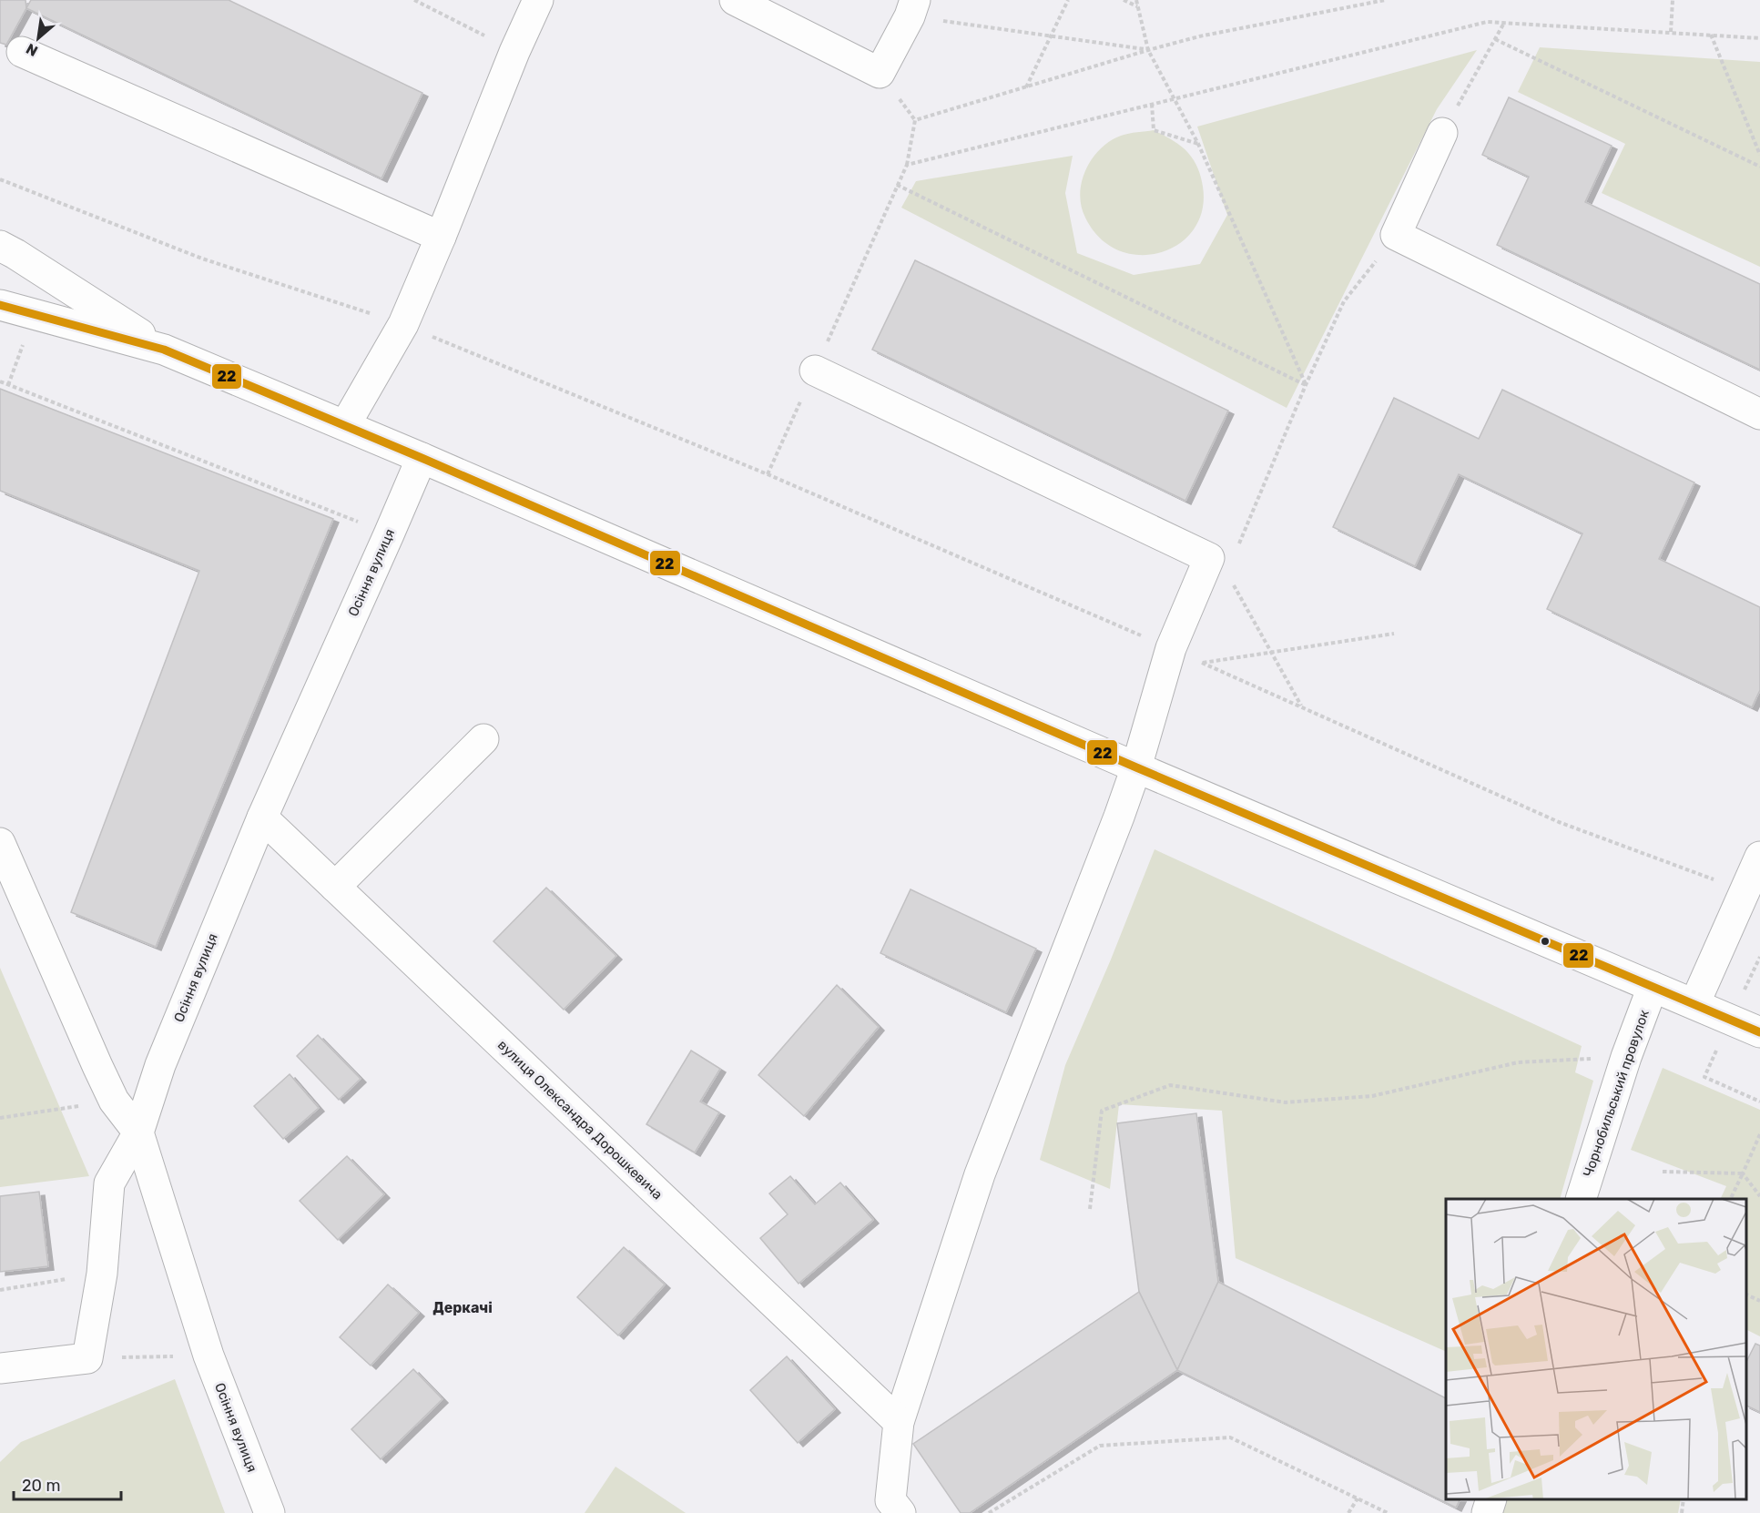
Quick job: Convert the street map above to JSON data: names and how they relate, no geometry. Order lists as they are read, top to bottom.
{
  "streets": {
    "main road": ["Осіння вулиця", "Чорнобильський провулок", "вулиця Олександра Дорошкевича"]
  },
  "crossings": [
    ["Осіння вулиця", "вулиця Олександра Дорошкевича"]
  ],
  "districts": ["Деркачі"],
  "lines": ["transit line 22"],
  "scale_bar": "20 m",
  "north": "bottom left"
}
